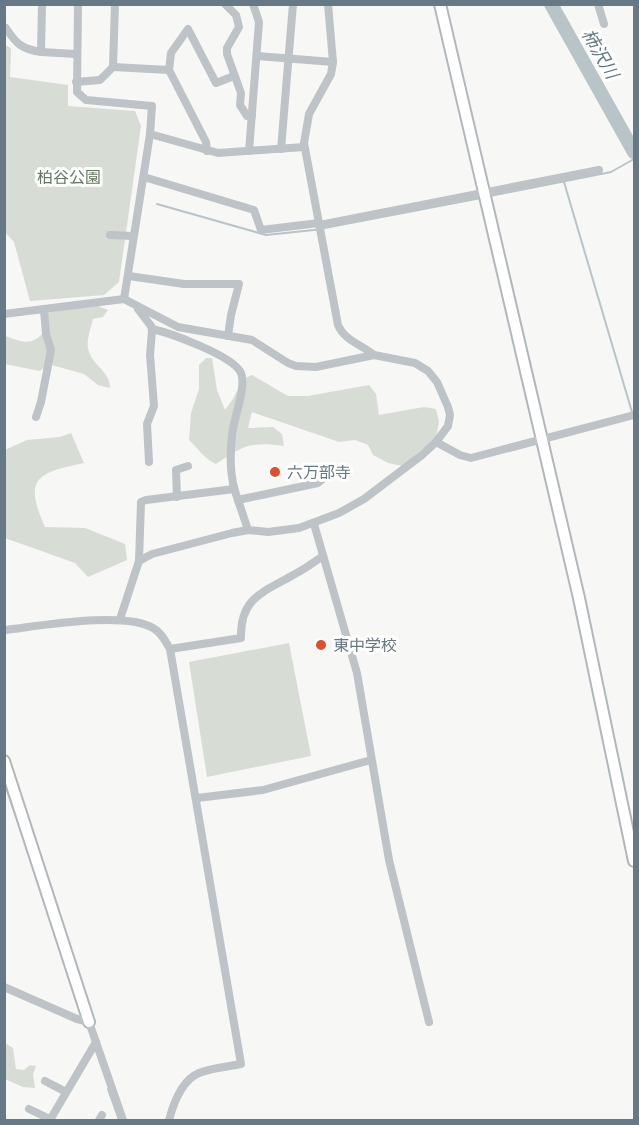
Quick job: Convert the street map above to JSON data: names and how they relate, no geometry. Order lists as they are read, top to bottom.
{
  "water": ["柿沢川"],
  "parks": ["柏谷公園"],
  "places": ["六万部寺", "東中学校"]
}
